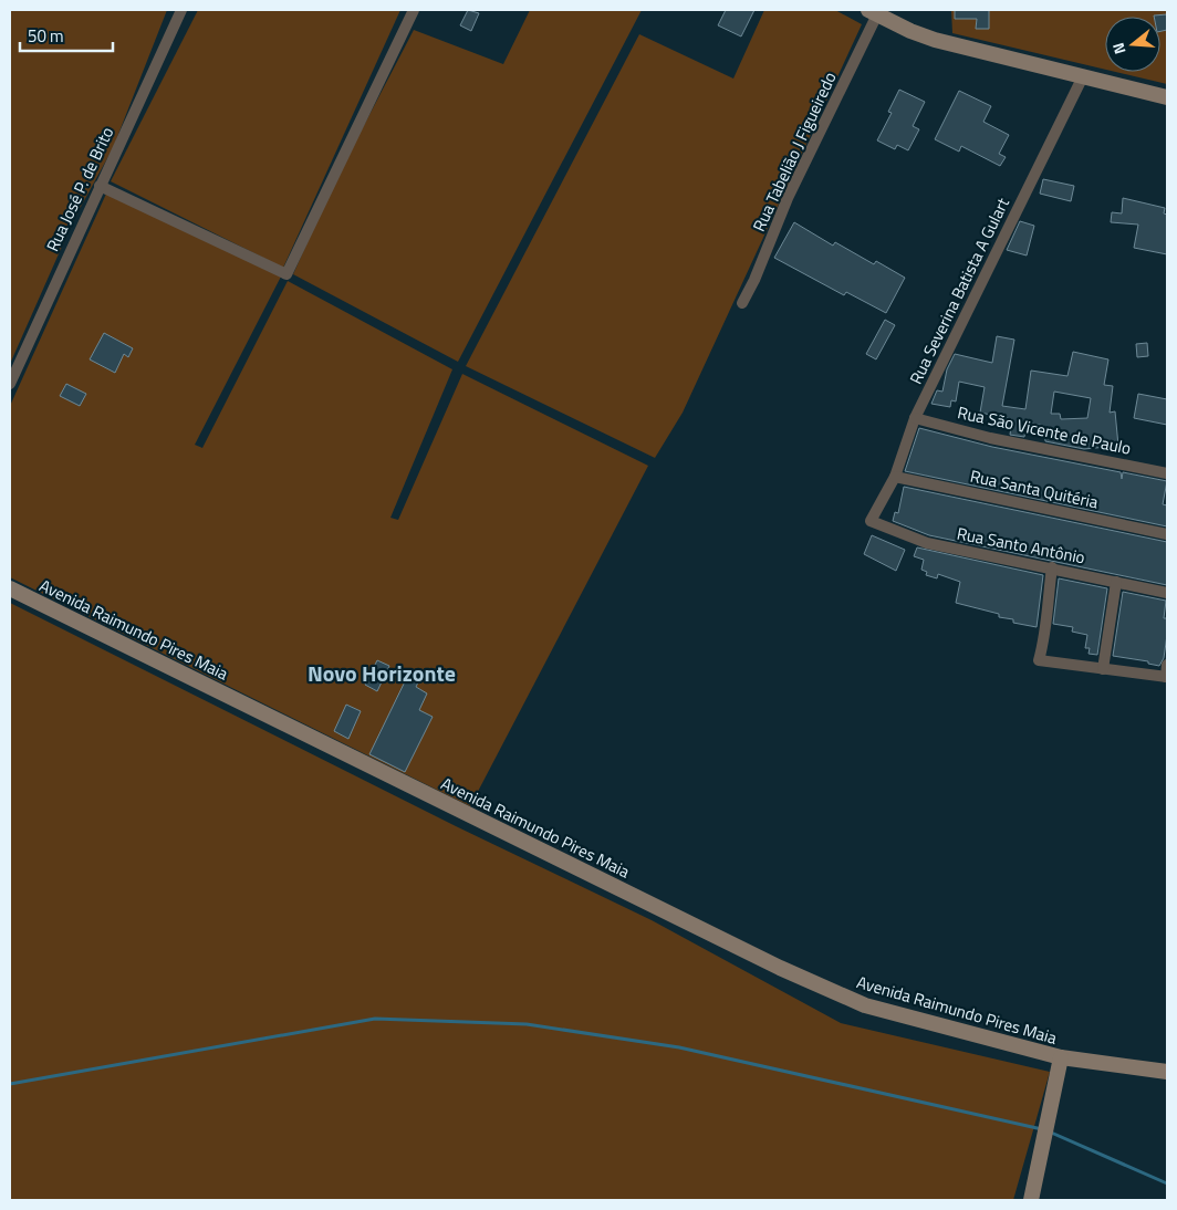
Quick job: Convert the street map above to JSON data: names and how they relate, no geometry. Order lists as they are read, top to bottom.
{
  "streets": {
    "street": [
      "Rua Tabelião J Figueiredo",
      "Rua José P. de Brito",
      "Rua Severina Batista A Gulart",
      "Rua São Vicente de Paulo",
      "Rua Santa Quitéria",
      "Rua Santo Antônio",
      "Avenida Raimundo Pires Maia"
    ]
  },
  "crossings": [
    ["Rua Severina Batista A Gulart", "Rua São Vicente de Paulo"],
    ["Rua Severina Batista A Gulart", "Rua Santa Quitéria"],
    ["Rua Severina Batista A Gulart", "Rua Santo Antônio"]
  ],
  "districts": ["Novo Horizonte"],
  "scale_bar": "50 m",
  "north": "left"
}
